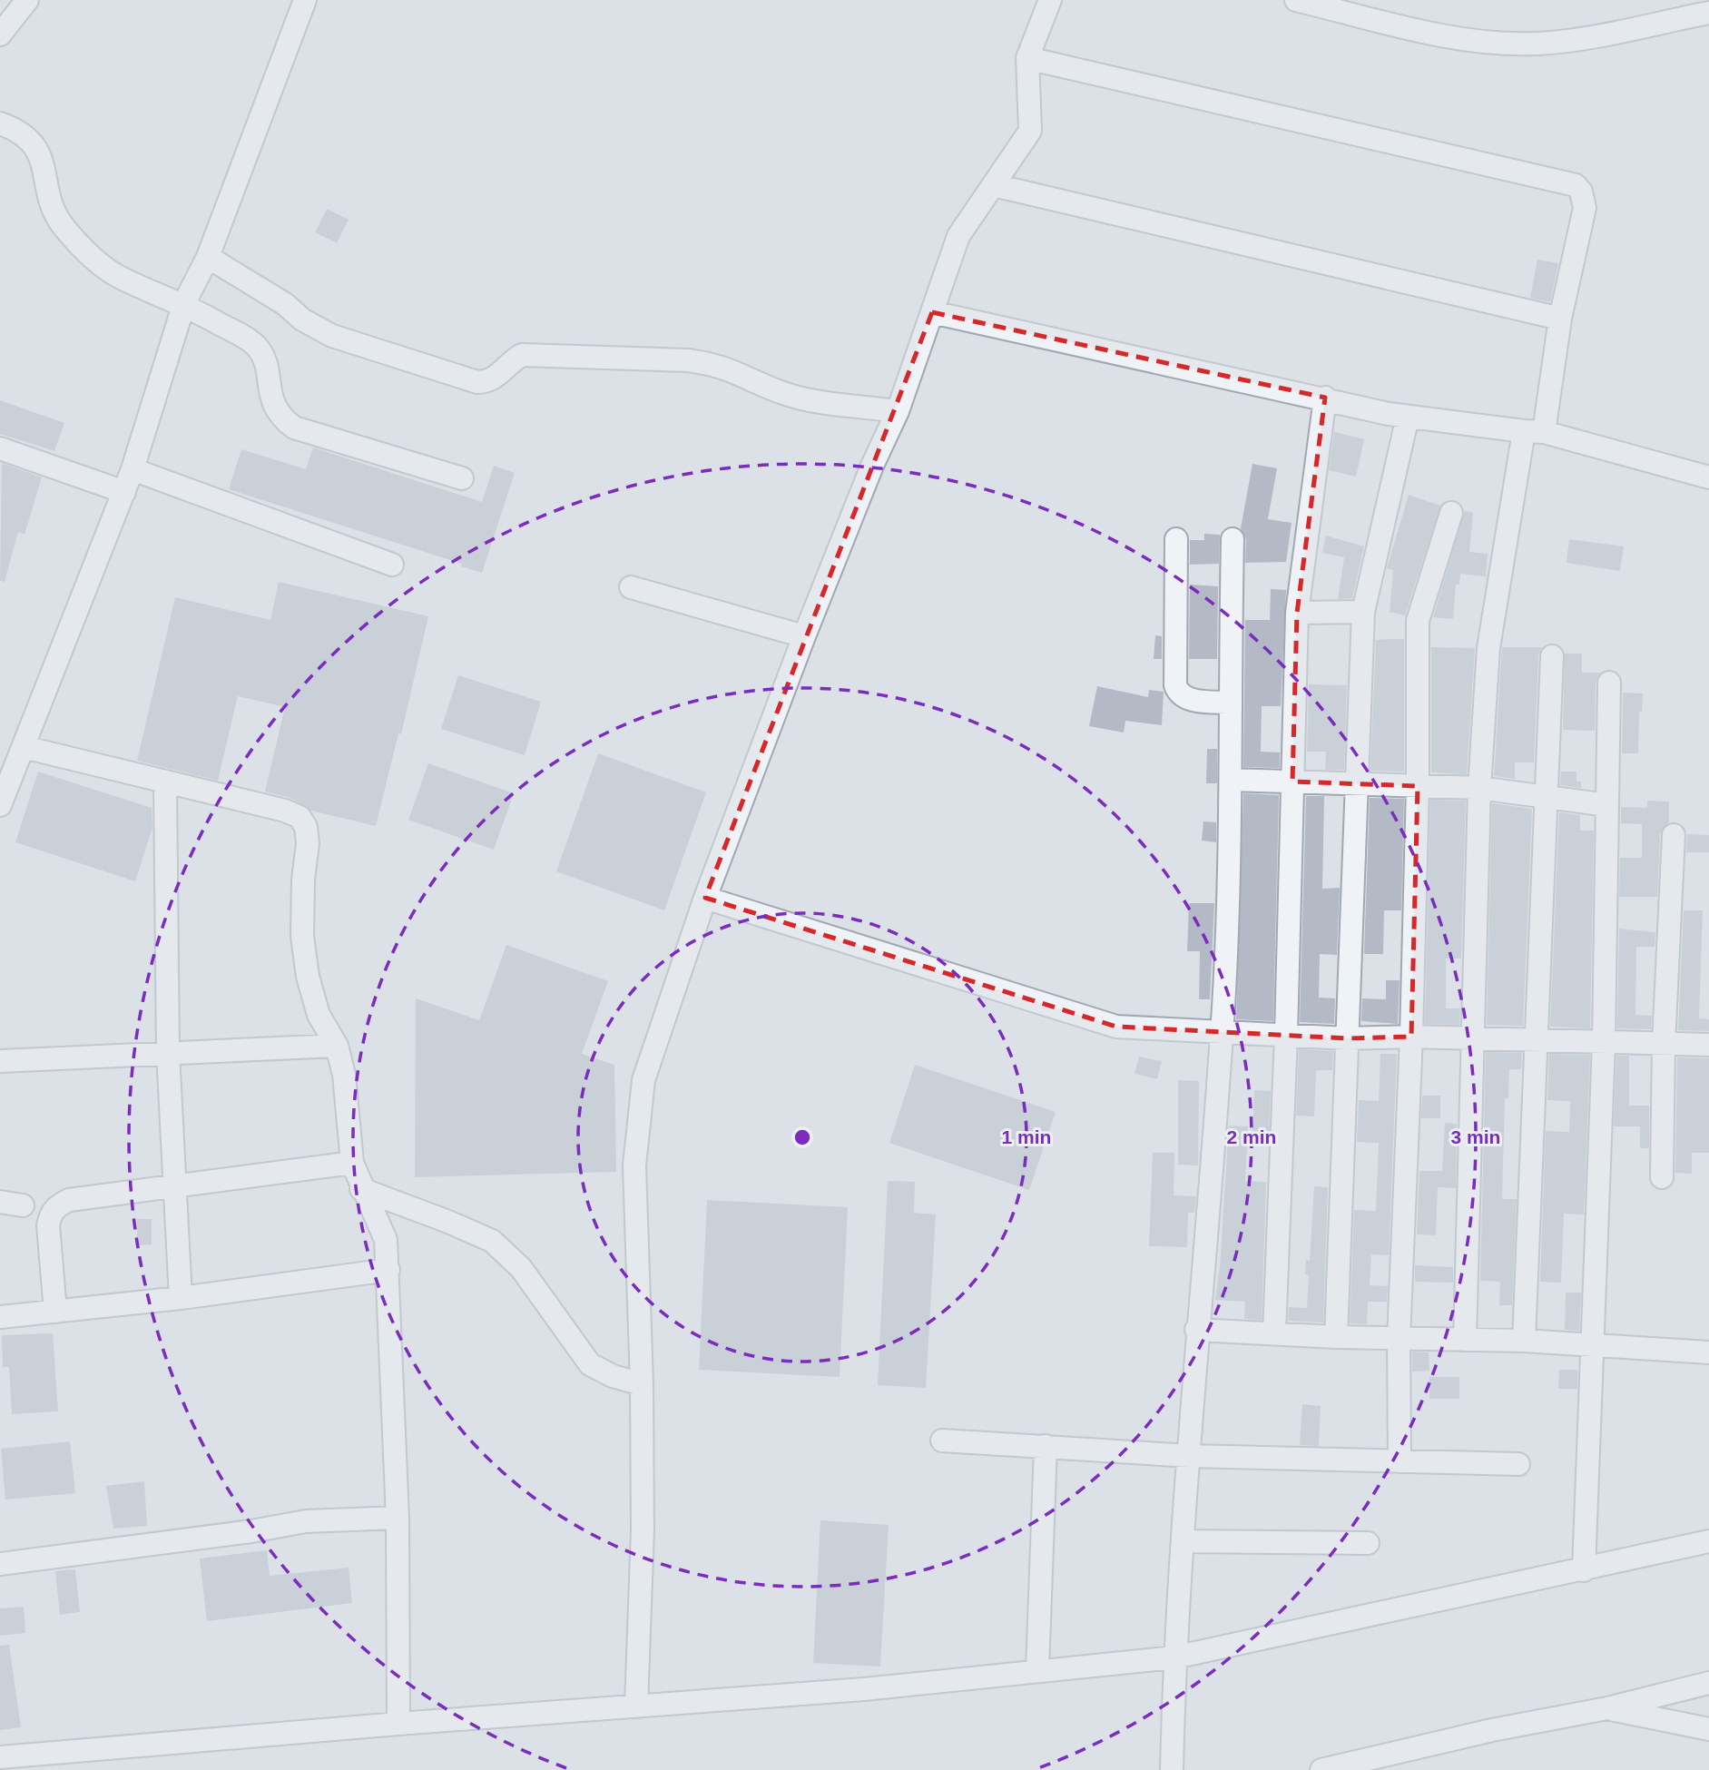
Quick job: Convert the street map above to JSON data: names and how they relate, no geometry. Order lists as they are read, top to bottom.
{
  "rings": ["1 min", "2 min", "3 min"]
}
